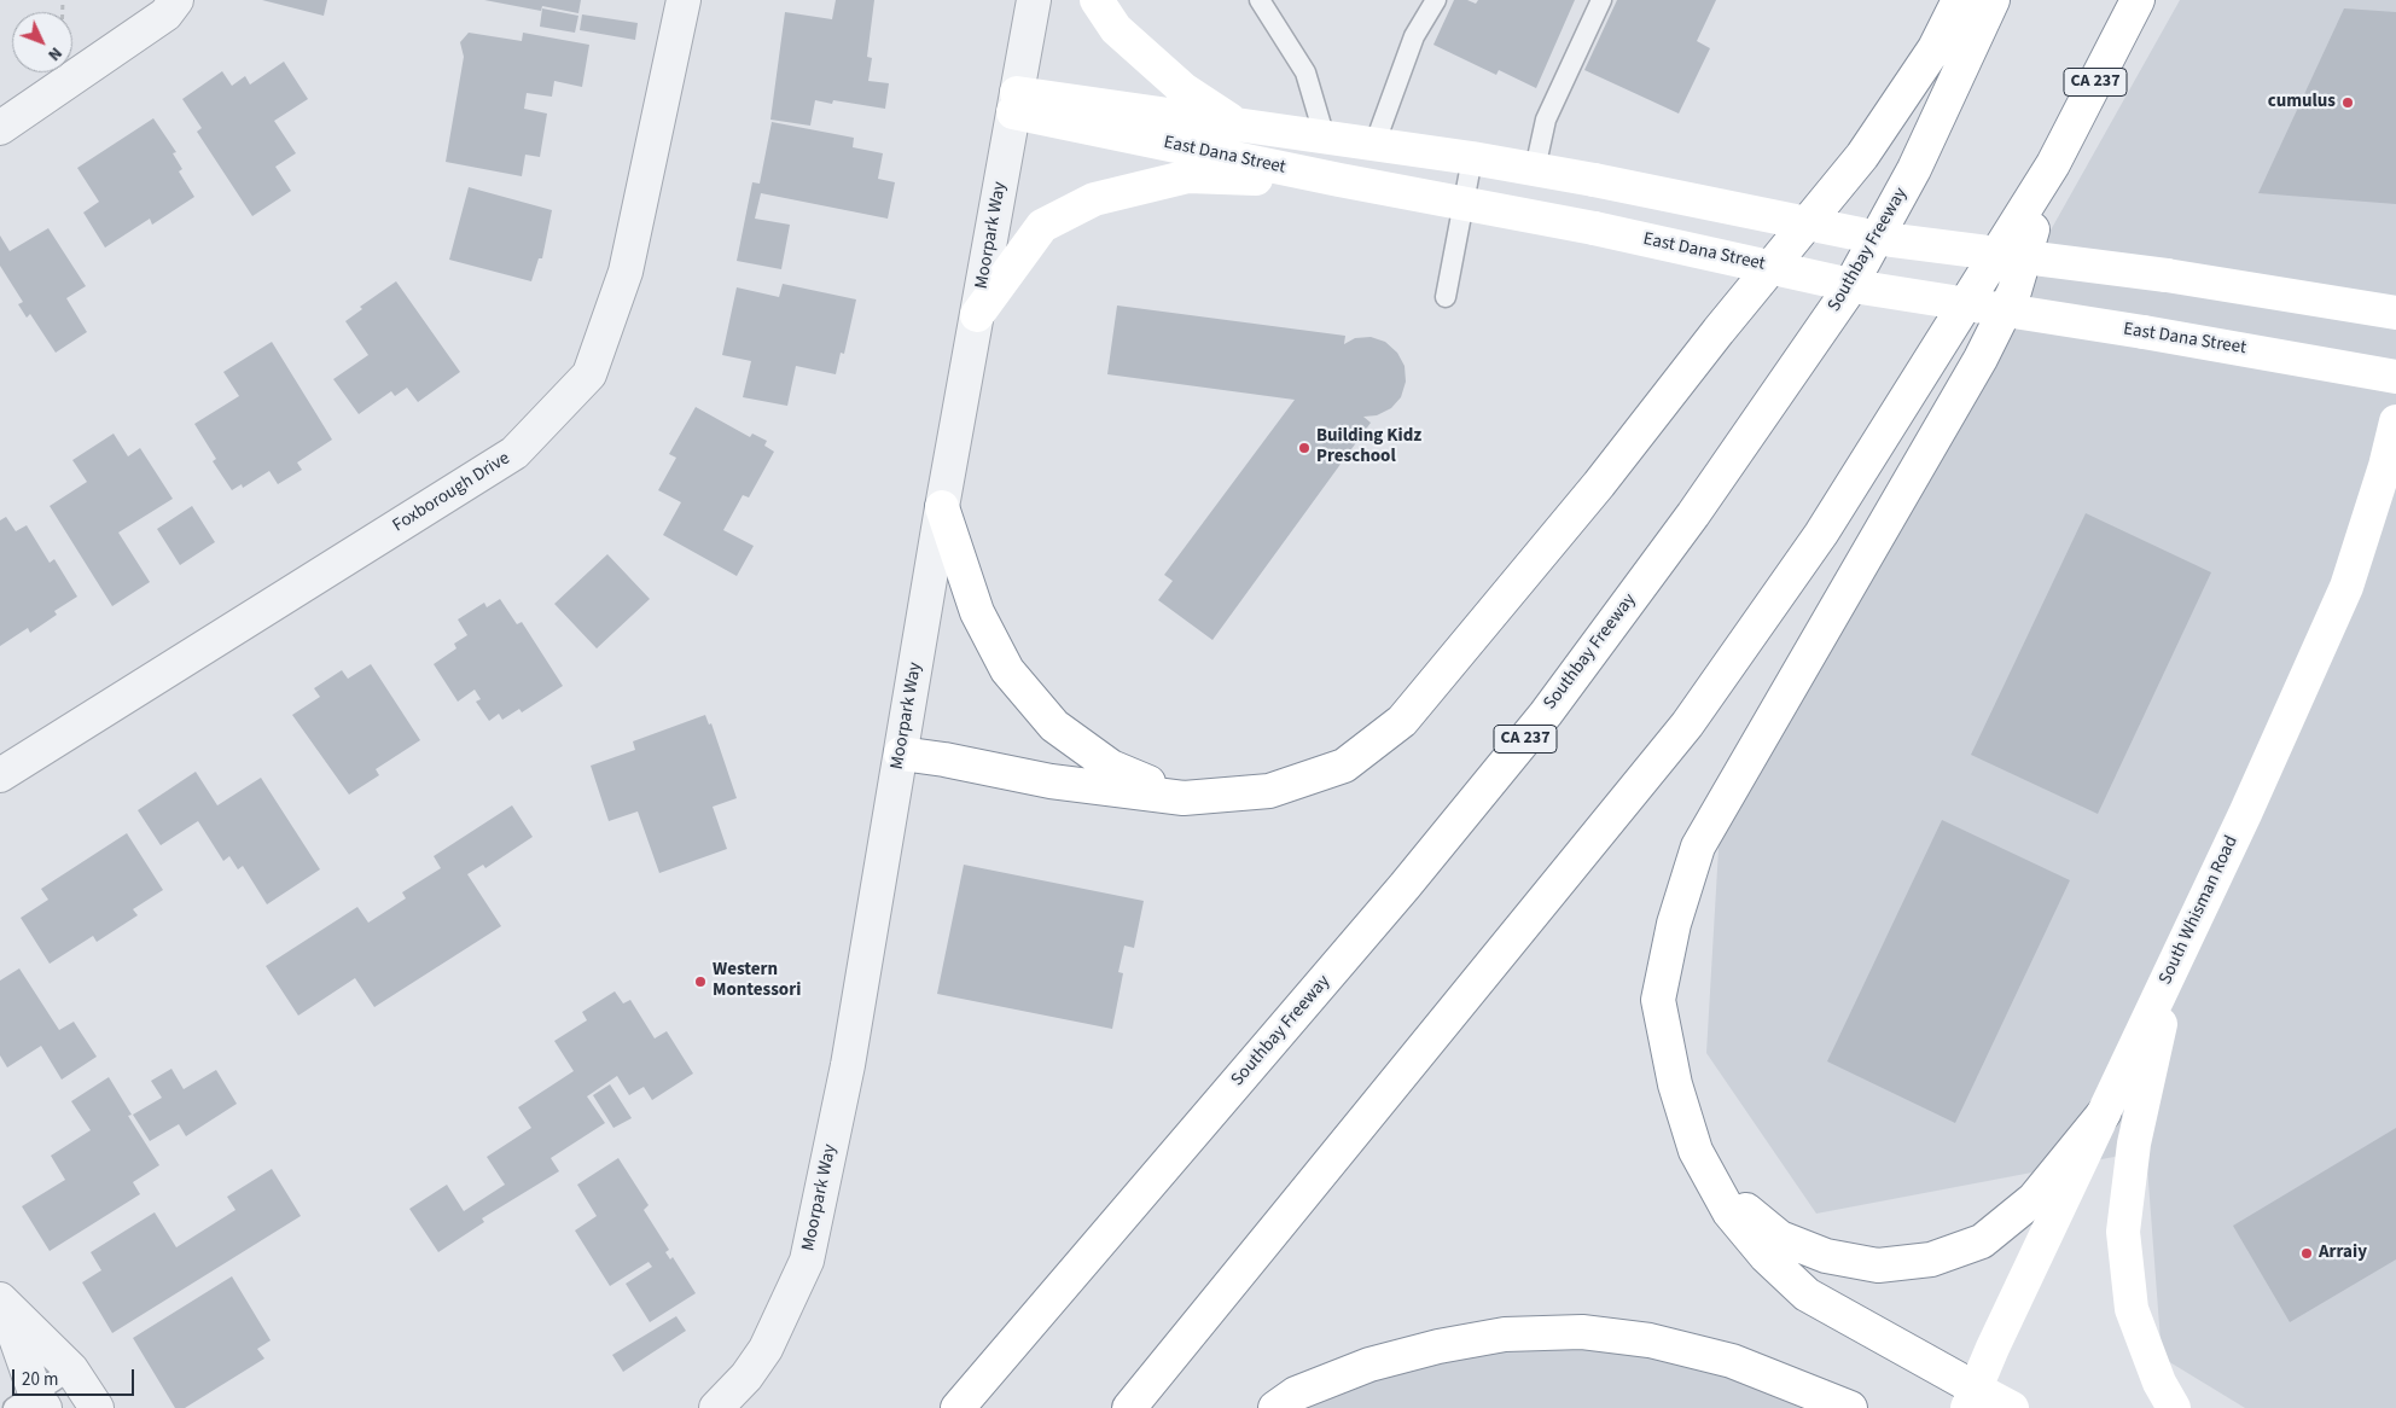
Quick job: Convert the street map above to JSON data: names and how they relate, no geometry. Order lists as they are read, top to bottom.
{
  "streets": {
    "main road": [
      "CA 237",
      "East Dana Street",
      "Southbay Freeway",
      "South Whisman Road"
    ],
    "street": ["Moorpark Way", "Foxborough Drive"]
  },
  "crossings": [
    ["East Dana Street", "Moorpark Way"]
  ],
  "places": [
    "cumulus",
    "Building Kidz Preschool",
    "Western Montessori",
    "Arraiy"
  ],
  "scale_bar": "20 m",
  "north": "bottom right"
}
